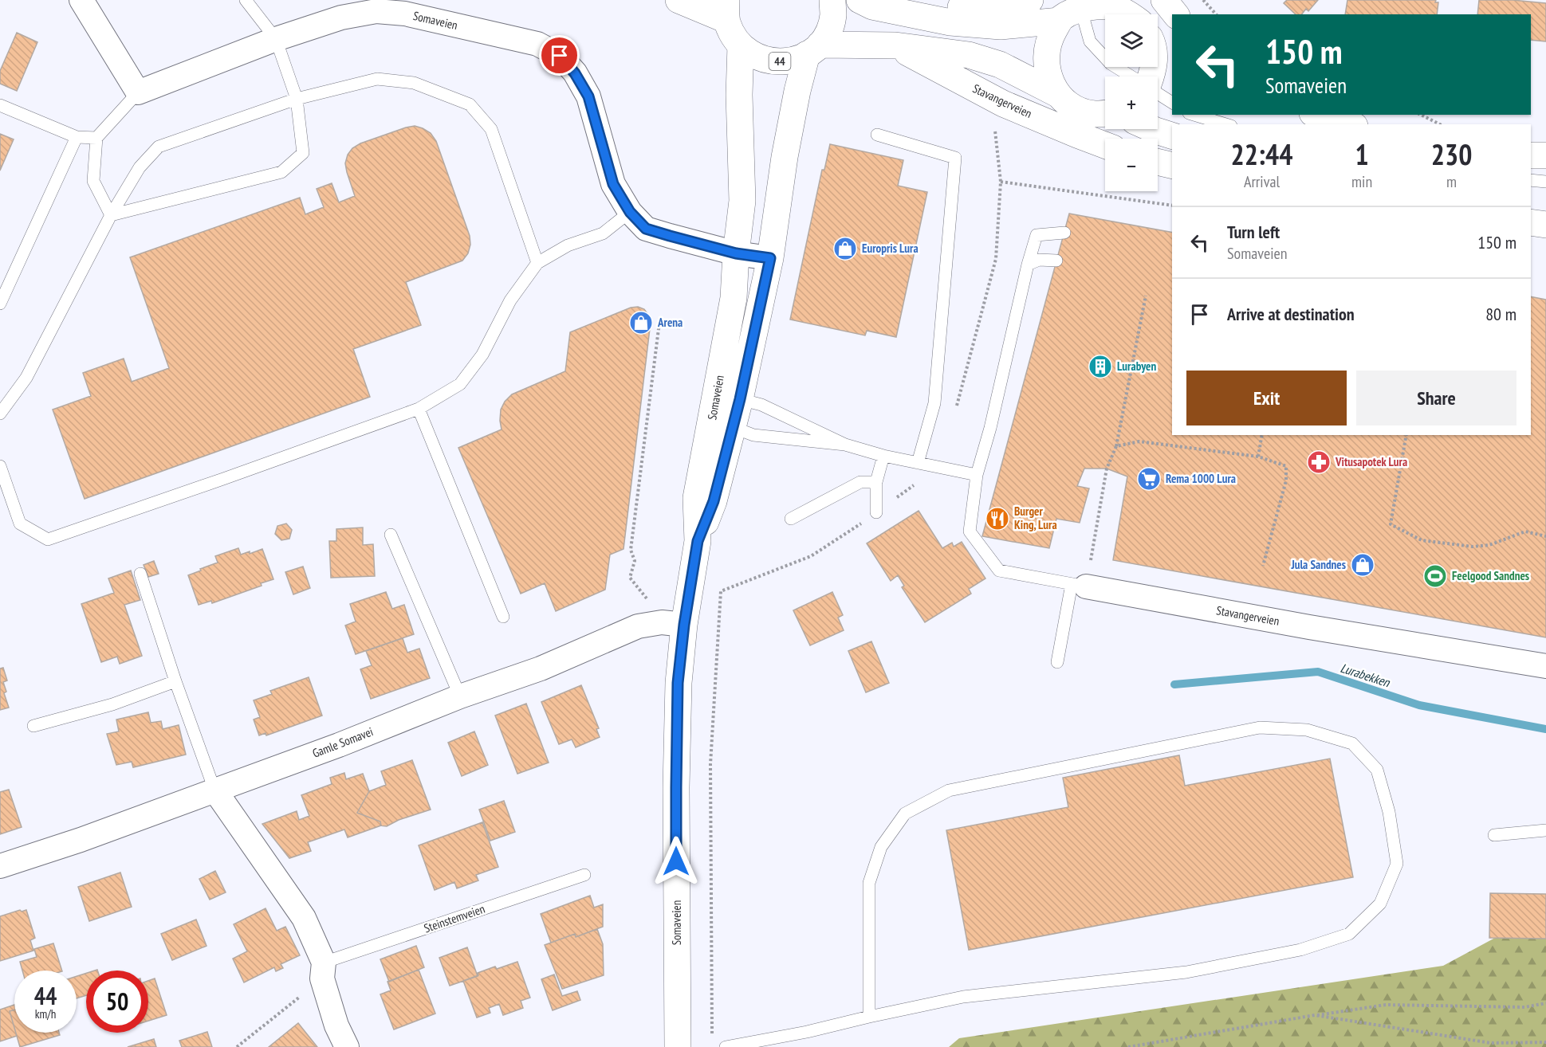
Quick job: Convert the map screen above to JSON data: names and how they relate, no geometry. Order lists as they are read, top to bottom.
{
  "streets": {
    "main road": ["Somaveien", "44", "Stavangerveien"],
    "street": ["Gamle Somavei"],
    "lane": ["Steinstemveien"]
  },
  "crossings": [
    ["Somaveien", "44"],
    ["Somaveien", "Stavangerveien"],
    ["Somaveien", "Gamle Somavei"],
    ["44", "Stavangerveien"]
  ],
  "water": ["Lurabekken"],
  "places": {
    "shop": ["Europris Lura", "Arena", "Jula Sandnes"],
    "building": ["Lurabyen"],
    "pharmacy": ["Vitusapotek Lura"],
    "supermarket": ["Rema 1000 Lura"],
    "restaurant": ["Burger King, Lura"],
    "sports": ["Feelgood Sandnes"]
  },
  "page": {
    "map_buttons": ["+", "−"],
    "turn": ["150 m", "Somaveien"],
    "eta": [
      "22:44",
      "Arrival",
      "1",
      "min",
      "230",
      "m"
    ],
    "list": [
      {
        "name": "Turn left",
        "note": "Somaveien",
        "value": "150 m"
      },
      {
        "name": "Arrive at destination",
        "value": "80 m"
      }
    ],
    "buttons": ["Exit", "Share"],
    "speed": "44 km/h",
    "limit": "50"
  }
}
